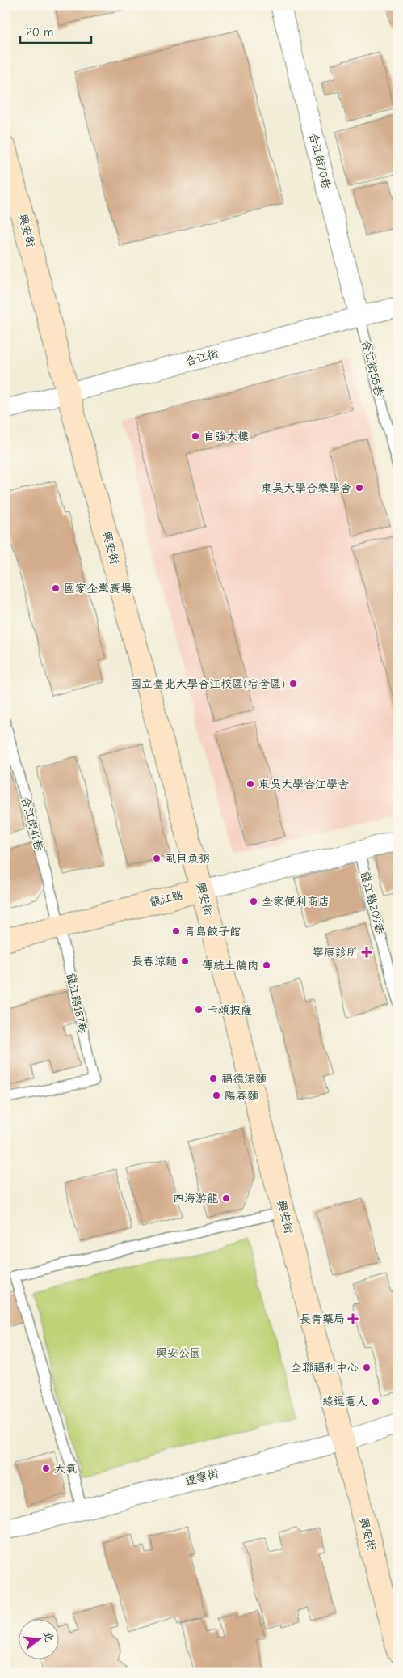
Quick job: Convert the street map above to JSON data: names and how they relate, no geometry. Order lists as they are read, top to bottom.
{
  "streets": {
    "street": [
      "合江街70巷",
      "興安街",
      "合江街",
      "龍江路",
      "遼寧街"
    ],
    "lane": [
      "合江街55巷",
      "合江街41巷",
      "龍江路209巷",
      "龍江路187巷"
    ]
  },
  "crossings": [
    ["合江街70巷", "合江街"],
    ["合江街70巷", "合江街55巷"],
    ["興安街", "合江街"],
    ["興安街", "龍江路"],
    ["興安街", "遼寧街"],
    ["合江街", "合江街55巷"],
    ["合江街41巷", "龍江路"],
    ["合江街41巷", "龍江路187巷"],
    ["龍江路", "龍江路209巷"],
    ["龍江路", "龍江路187巷"]
  ],
  "parks": ["興安公園"],
  "places": {
    "other": [
      "自強大樓",
      "東吳大學合樂學舍",
      "國家企業廣場",
      "國立臺北大學合江校區(宿舍區)",
      "東吳大學合江學舍",
      "虱目魚粥",
      "全家便利商店",
      "青島餃子館",
      "長春涼麵",
      "傳統土鵝肉",
      "卡頌披薩",
      "福德涼麵",
      "陽春麵",
      "四海游龍",
      "全聯福利中心",
      "綠逗薏人",
      "大氣"
    ],
    "health": ["寧康診所", "長青藥局"]
  },
  "scale_bar": "20 m",
  "north": "right"
}
